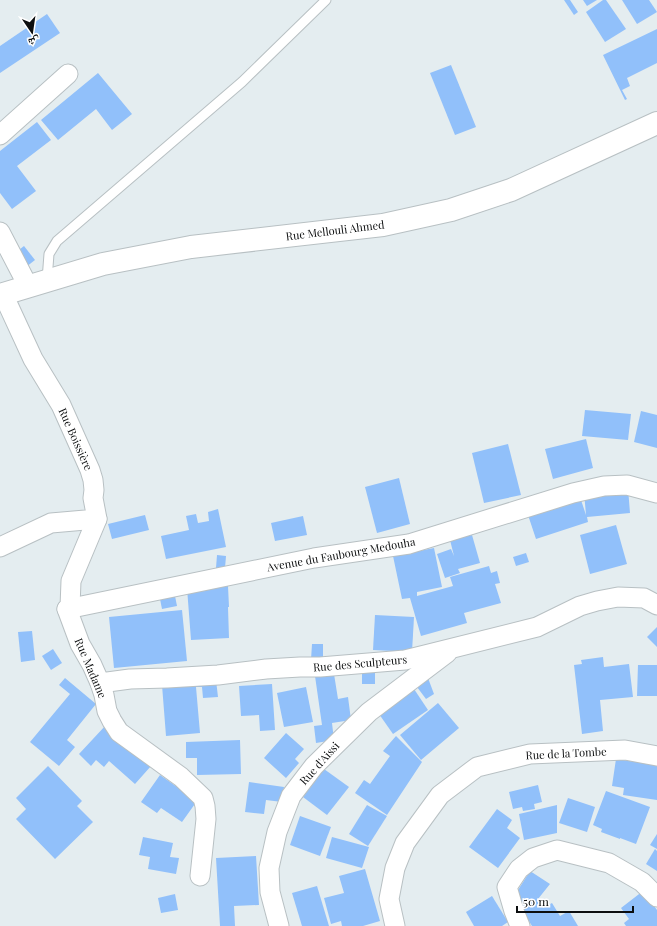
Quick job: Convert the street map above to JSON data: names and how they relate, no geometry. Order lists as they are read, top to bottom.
{
  "streets": {
    "street": [
      "Rue Mellouli Ahmed",
      "Rue Boissière",
      "Avenue du Faubourg Medouha",
      "Rue des Sculpteurs",
      "Rue Madame",
      "Rue de la Tombe",
      "Rue d'Aissi"
    ]
  },
  "crossings": [
    ["Rue Mellouli Ahmed", "Rue Boissière"],
    ["Rue Boissière", "Rue Madame"],
    ["Avenue du Faubourg Medouha", "Rue Madame"],
    ["Rue des Sculpteurs", "Rue Madame"],
    ["Rue des Sculpteurs", "Rue d'Aissi"]
  ],
  "scale_bar": "50 m",
  "north": "bottom"
}
